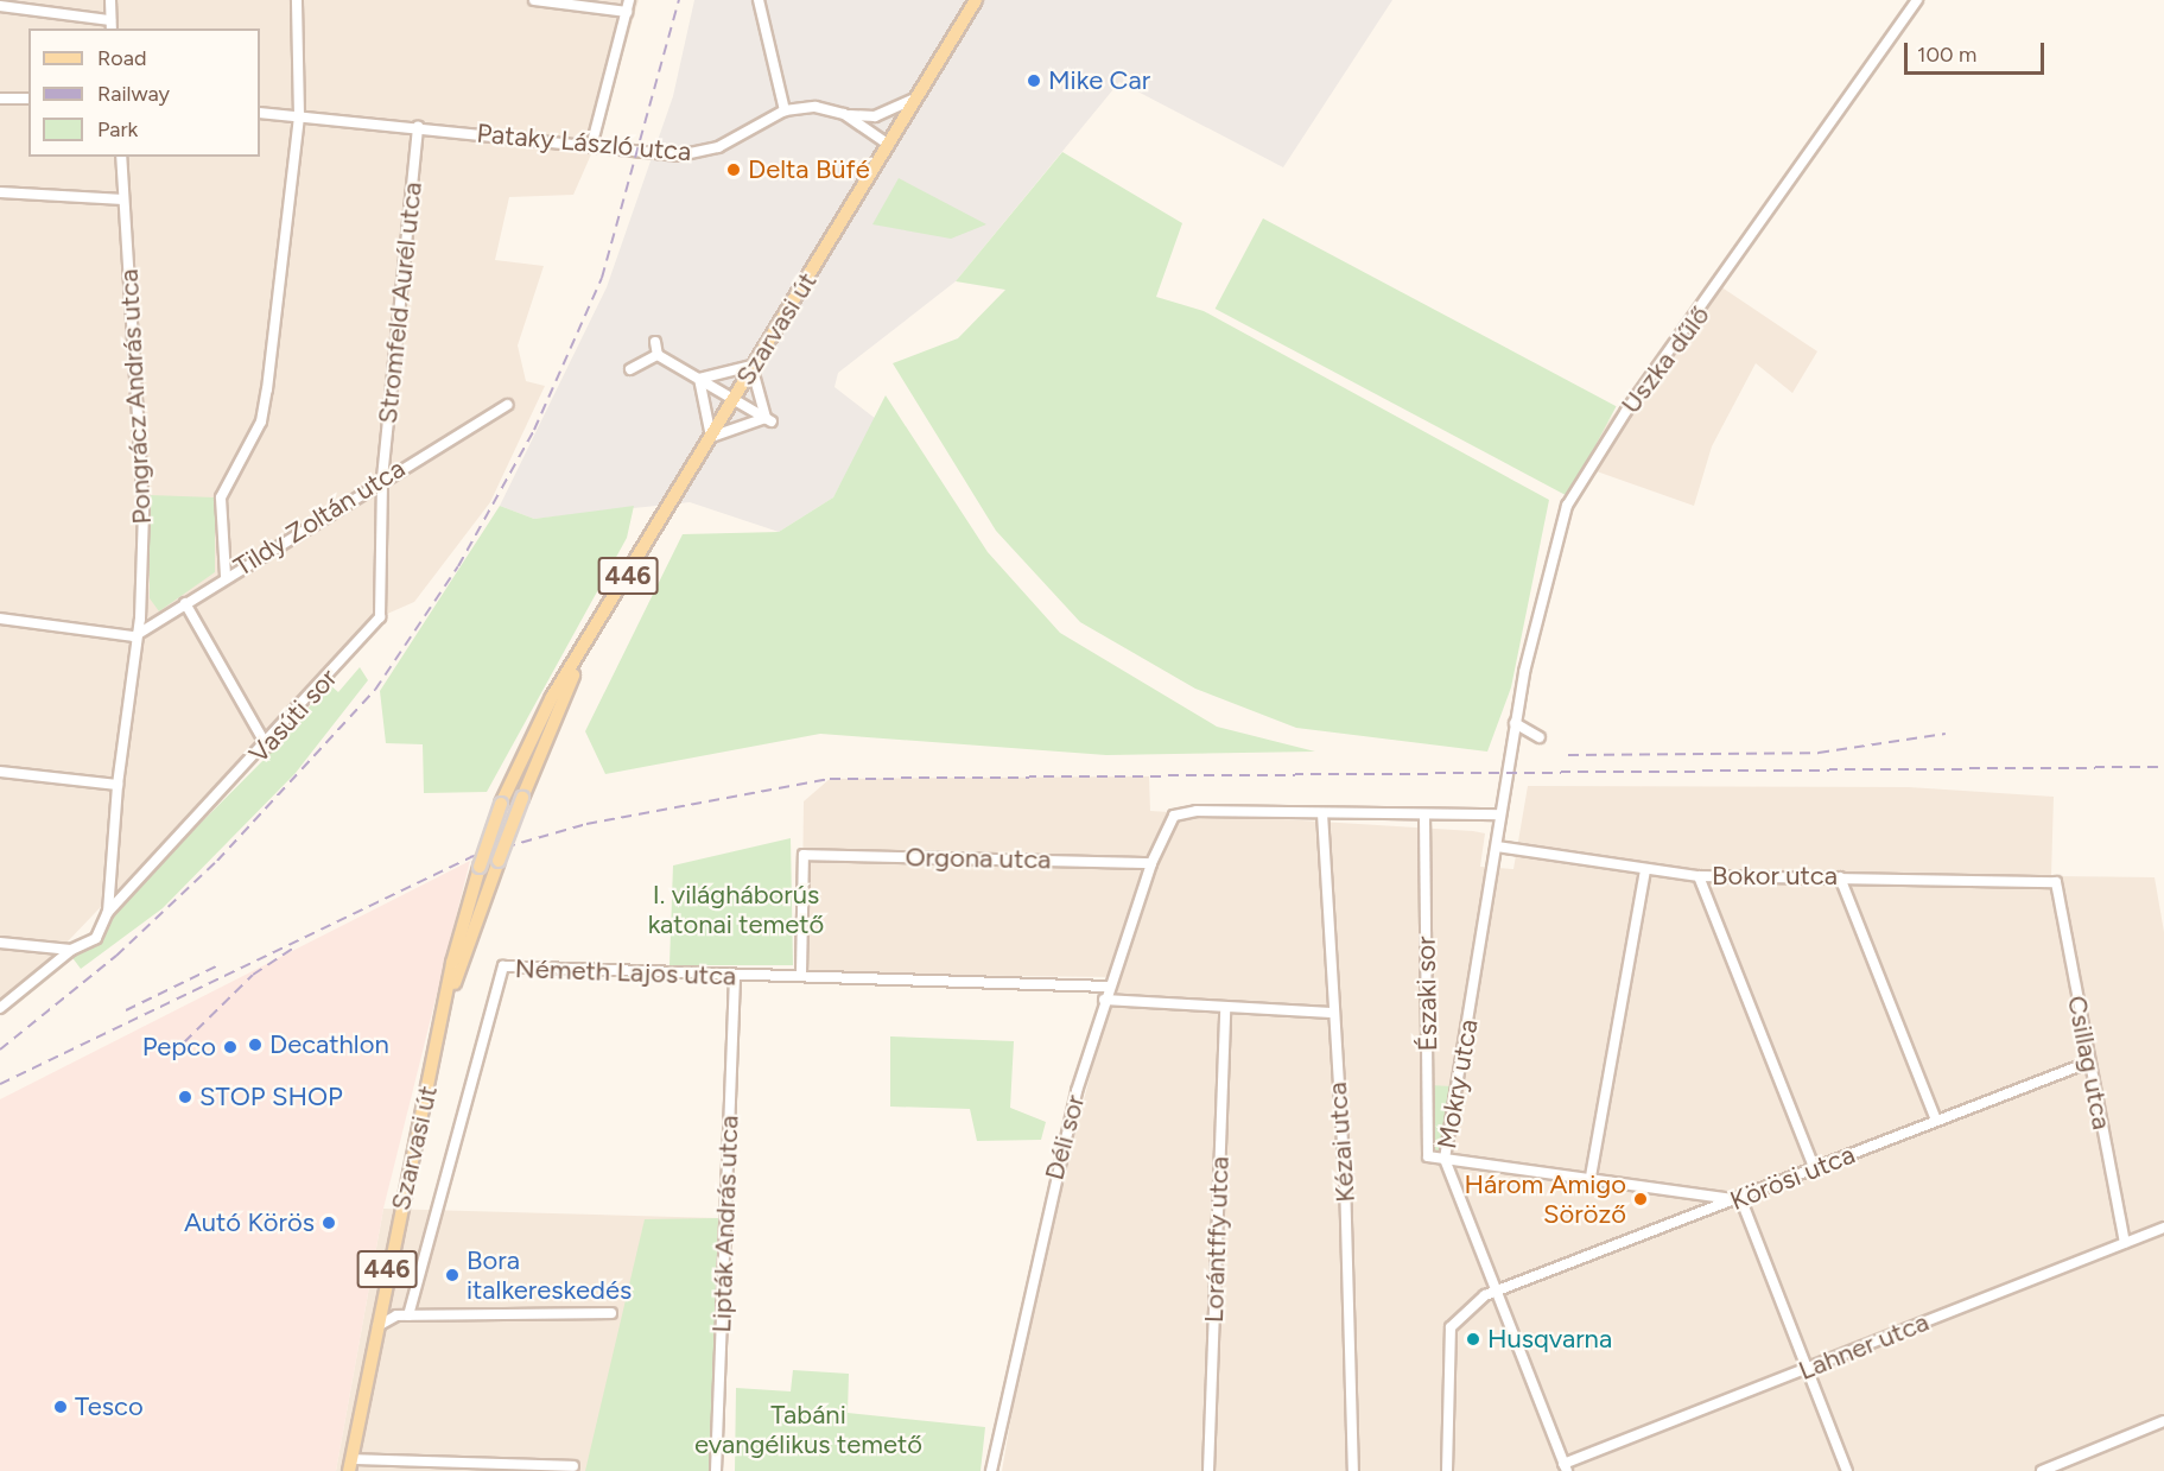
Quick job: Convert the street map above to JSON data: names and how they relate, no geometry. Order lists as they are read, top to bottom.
{
  "streets": {
    "main road": ["Szarvasi út", "446"],
    "street": [
      "Pataky László utca",
      "Stromfeld Aurél utca",
      "Uszka dűlő",
      "Pongrácz András utca",
      "Tildy Zoltán utca",
      "Vasúti sor",
      "Orgona utca",
      "Bokor utca",
      "Németh Lajos utca",
      "Északi sor",
      "Csillag utca",
      "Mokry utca",
      "Déli sor",
      "Kézai utca",
      "Körösi utca",
      "Lipták András utca",
      "Lorántffy utca",
      "Lahner utca"
    ]
  },
  "crossings": [
    ["Pataky László utca", "Stromfeld Aurél utca"],
    ["Pataky László utca", "Szarvasi út"],
    ["Stromfeld Aurél utca", "Tildy Zoltán utca"],
    ["Stromfeld Aurél utca", "Vasúti sor"],
    ["Uszka dűlő", "Mokry utca"],
    ["Pongrácz András utca", "Tildy Zoltán utca"],
    ["Pongrácz András utca", "Vasúti sor"],
    ["Tildy Zoltán utca", "Vasúti sor"],
    ["Orgona utca", "Németh Lajos utca"],
    ["Orgona utca", "Déli sor"],
    ["Bokor utca", "Csillag utca"],
    ["Bokor utca", "Mokry utca"],
    ["Németh Lajos utca", "Déli sor"],
    ["Németh Lajos utca", "Lipták András utca"],
    ["Északi sor", "Mokry utca"],
    ["Csillag utca", "Körösi utca"],
    ["Csillag utca", "Lahner utca"],
    ["Mokry utca", "Körösi utca"],
    ["Mokry utca", "Lahner utca"],
    ["Déli sor", "Kézai utca"]
  ],
  "parks": ["I. világháborús katonai temető", "Tabáni evangélikus temető"],
  "places": [
    "Mike Car",
    "Delta Büfé",
    "Decathlon",
    "Pepco",
    "STOP SHOP",
    "Három Amigo Söröző",
    "Autó Körös",
    "Bora italkereskedés",
    "Husqvarna",
    "Tesco"
  ],
  "legend": ["Road", "Railway", "Park"],
  "scale_bar": "100 m"
}
